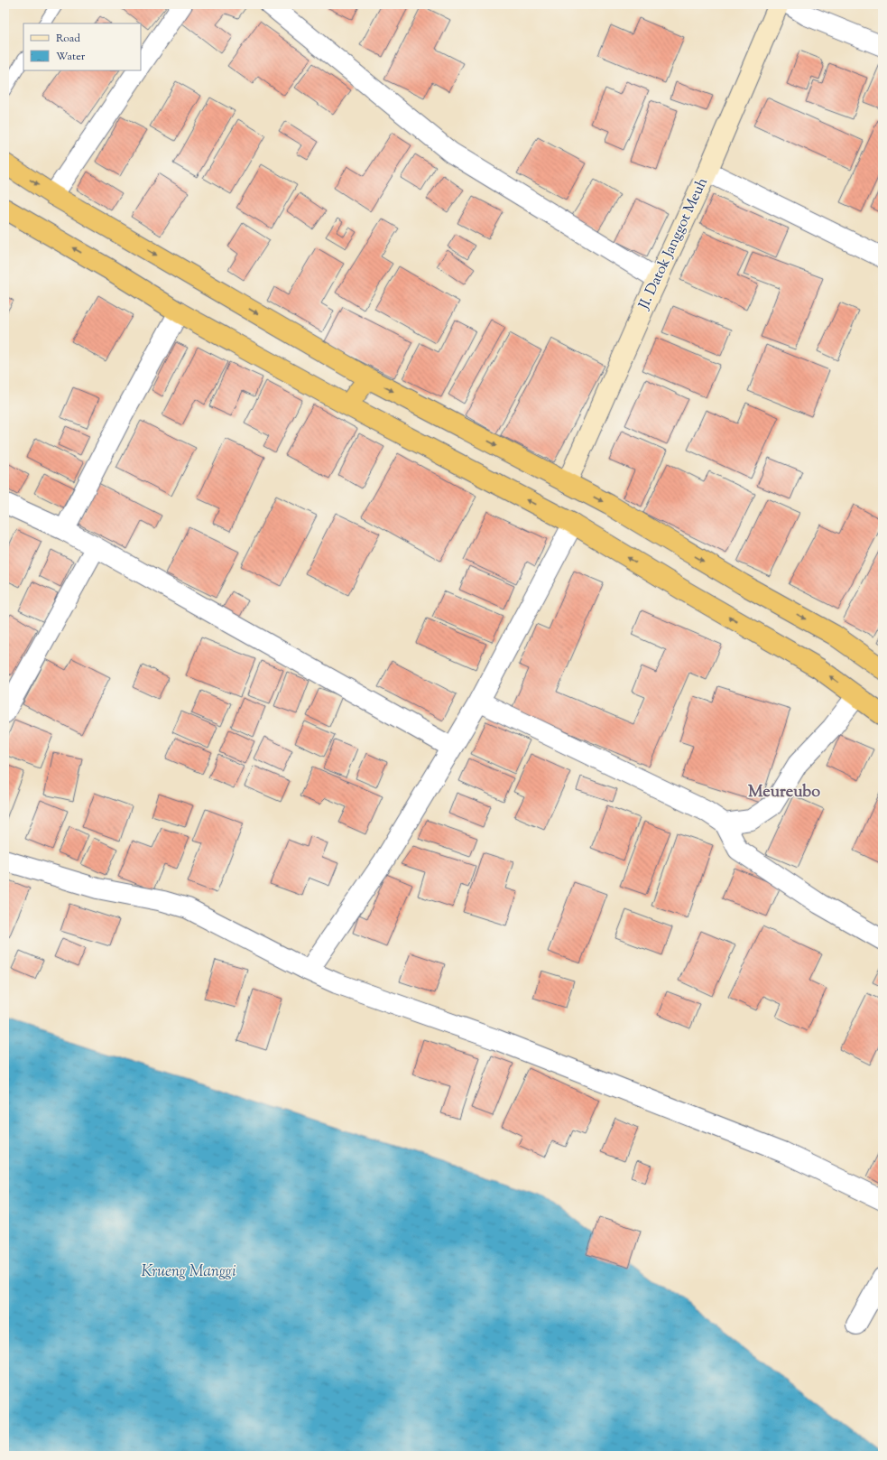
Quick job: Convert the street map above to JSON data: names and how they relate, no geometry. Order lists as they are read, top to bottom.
{
  "streets": {
    "street": ["JI. Datok Janggot Meuh"]
  },
  "districts": ["Meureubo"],
  "water": ["Krueng Manggi"],
  "legend": ["Road", "Water"]
}
